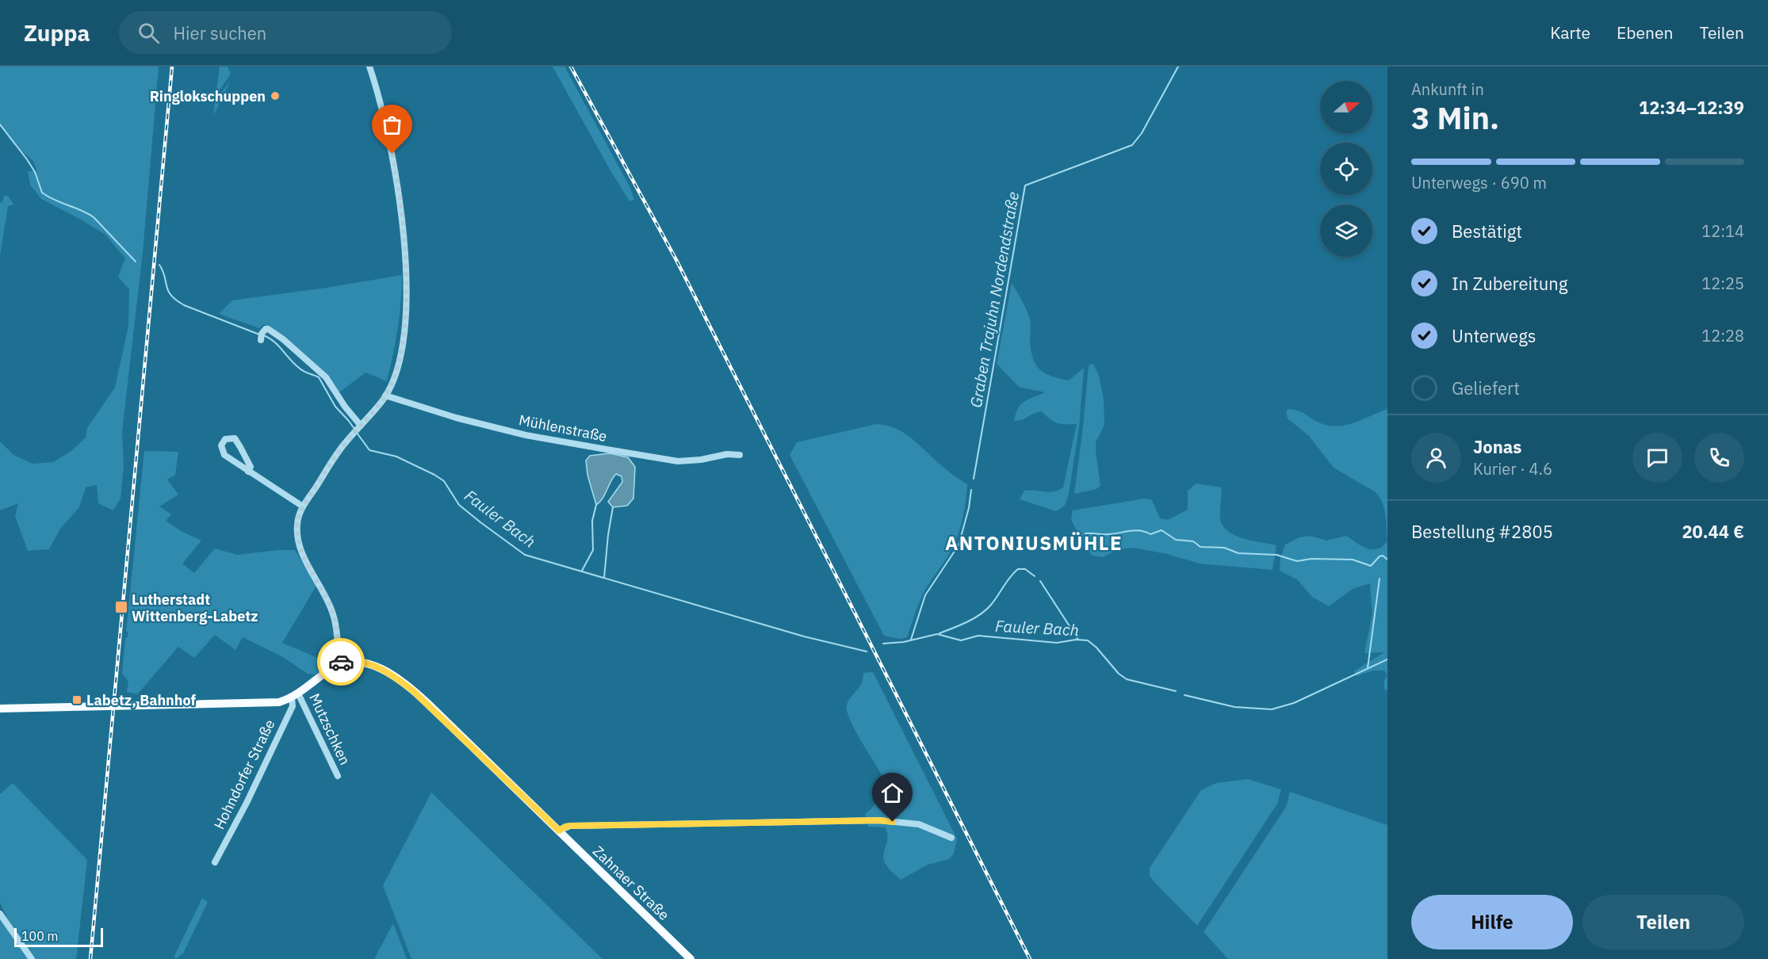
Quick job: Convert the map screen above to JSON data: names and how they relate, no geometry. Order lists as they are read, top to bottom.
{
  "streets": {
    "main road": ["Zahnaer Straße"],
    "street": ["Mühlenstraße", "Mutzschken", "Hohndorfer Straße"]
  },
  "crossings": [
    ["Mutzschken", "Hohndorfer Straße"],
    ["Mutzschken", "Zahnaer Straße"],
    ["Hohndorfer Straße", "Zahnaer Straße"]
  ],
  "districts": ["ANTONIUSMÜHLE"],
  "water": ["Graben Trajuhn Nordendstraße", "Fauler Bach"],
  "places": {
    "other": ["Ringlokschuppen"],
    "transit": ["Lutherstadt Wittenberg-Labetz", "Labetz, Bahnhof"]
  },
  "scale_bar": "100 m",
  "north": "right",
  "page": {
    "header": "Zuppa",
    "search": "Hier suchen",
    "nav": ["Karte", "Ebenen", "Teilen"],
    "heading": ["3 Min.", "Ankunft in", "12:34–12:39"],
    "panel": [
      "Jonas",
      "Kurier · 4.6",
      "Bestellung #2805",
      "20.44 €"
    ],
    "bar": "Unterwegs · 690 m",
    "list": [
      ["Bestätigt", "12:14"],
      ["In Zubereitung", "12:25"],
      ["Unterwegs", "12:28"],
      "Geliefert"
    ],
    "buttons": ["Hilfe", "Teilen"],
    "scale": "100 m"
  }
}
